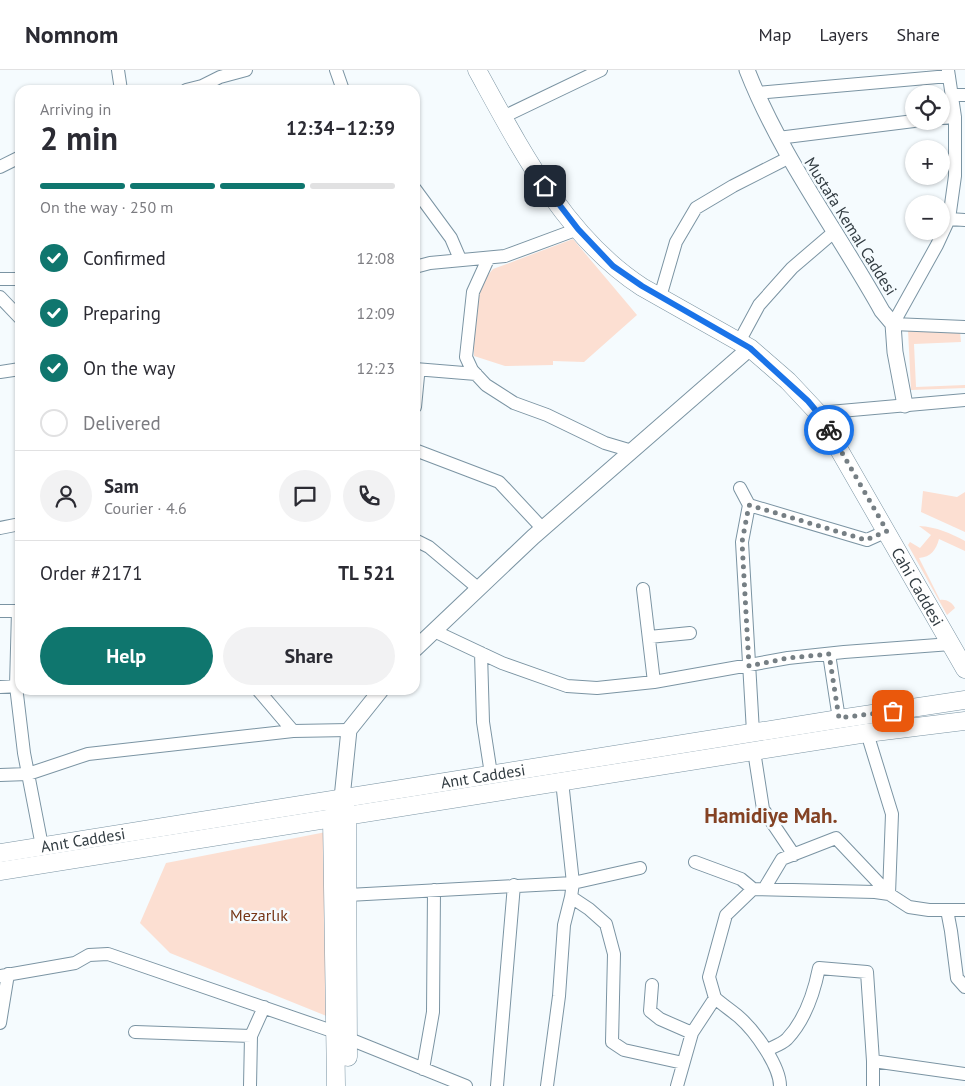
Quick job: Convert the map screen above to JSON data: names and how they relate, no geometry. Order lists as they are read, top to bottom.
{
  "streets": {
    "main road": ["Cahi Caddesi", "Anıt Caddesi"],
    "street": ["Mustafa Kemal Caddesi"]
  },
  "districts": ["Hamidiye Mah."],
  "parks": ["Mezarlık"],
  "page": {
    "header": "Nomnom",
    "nav": ["Map", "Layers", "Share"],
    "map_buttons": ["+", "−"],
    "heading": ["2 min", "Arriving in", "12:34–12:39"],
    "panel": [
      "Sam",
      "Courier · 4.6",
      "Order #2171",
      "TL 521"
    ],
    "bar": "On the way · 250 m",
    "list": [
      ["Confirmed", "12:08"],
      ["Preparing", "12:09"],
      ["On the way", "12:23"],
      "Delivered"
    ],
    "buttons": ["Help", "Share"]
  }
}
